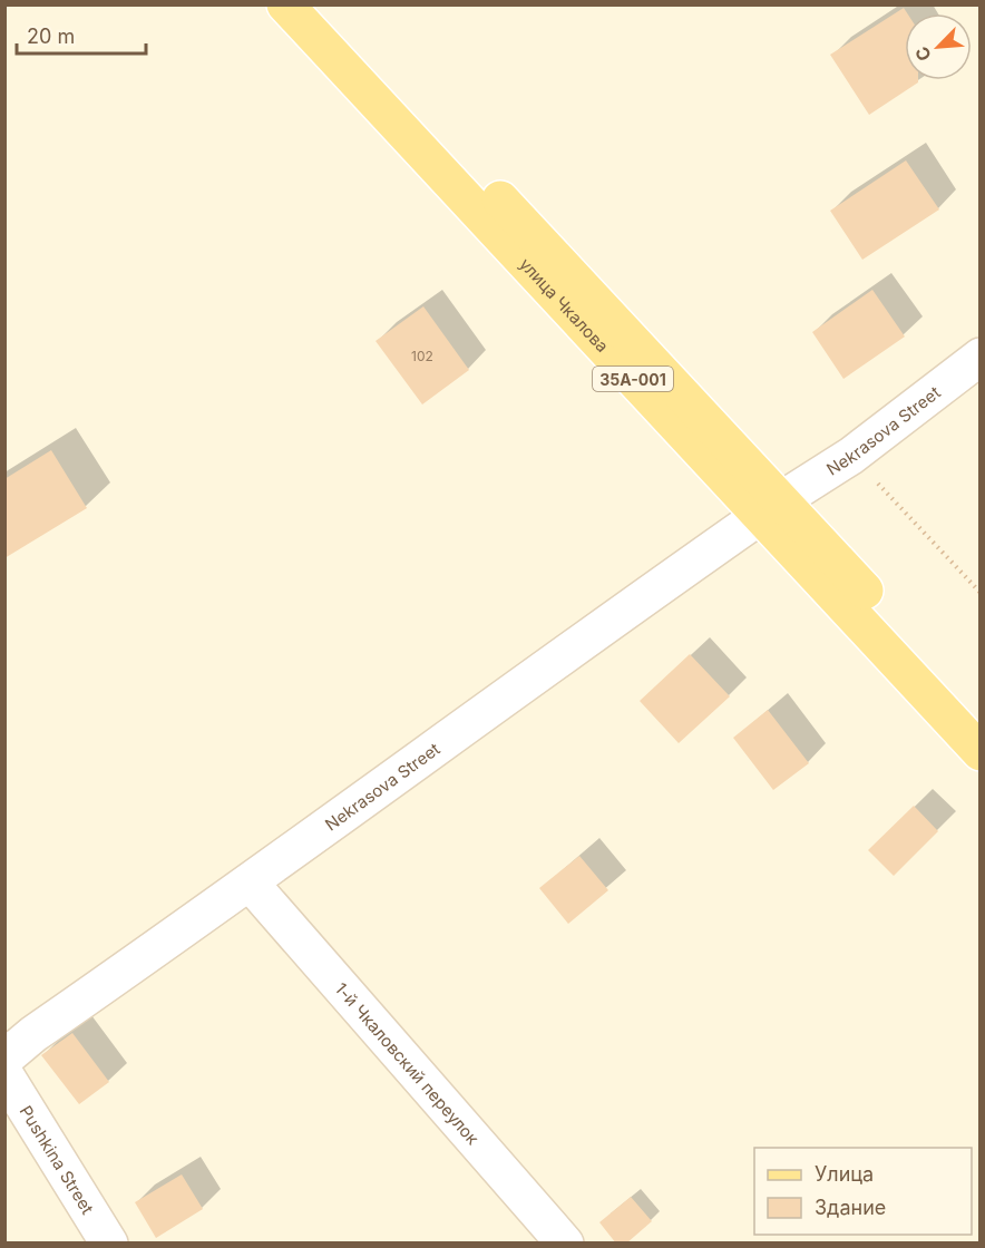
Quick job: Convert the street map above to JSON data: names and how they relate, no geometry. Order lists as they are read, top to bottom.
{
  "streets": {
    "main road": ["улица Чкалова", "35А-001"],
    "street": ["Nekrasova Street", "1-й Чкаловский переулок", "Pushkina Street"]
  },
  "crossings": [
    ["улица Чкалова", "Nekrasova Street"],
    ["Nekrasova Street", "1-й Чкаловский переулок"]
  ],
  "house_numbers": ["102"],
  "legend": ["Улица", "Здание"],
  "scale_bar": "20 m",
  "north": "bottom left"
}
